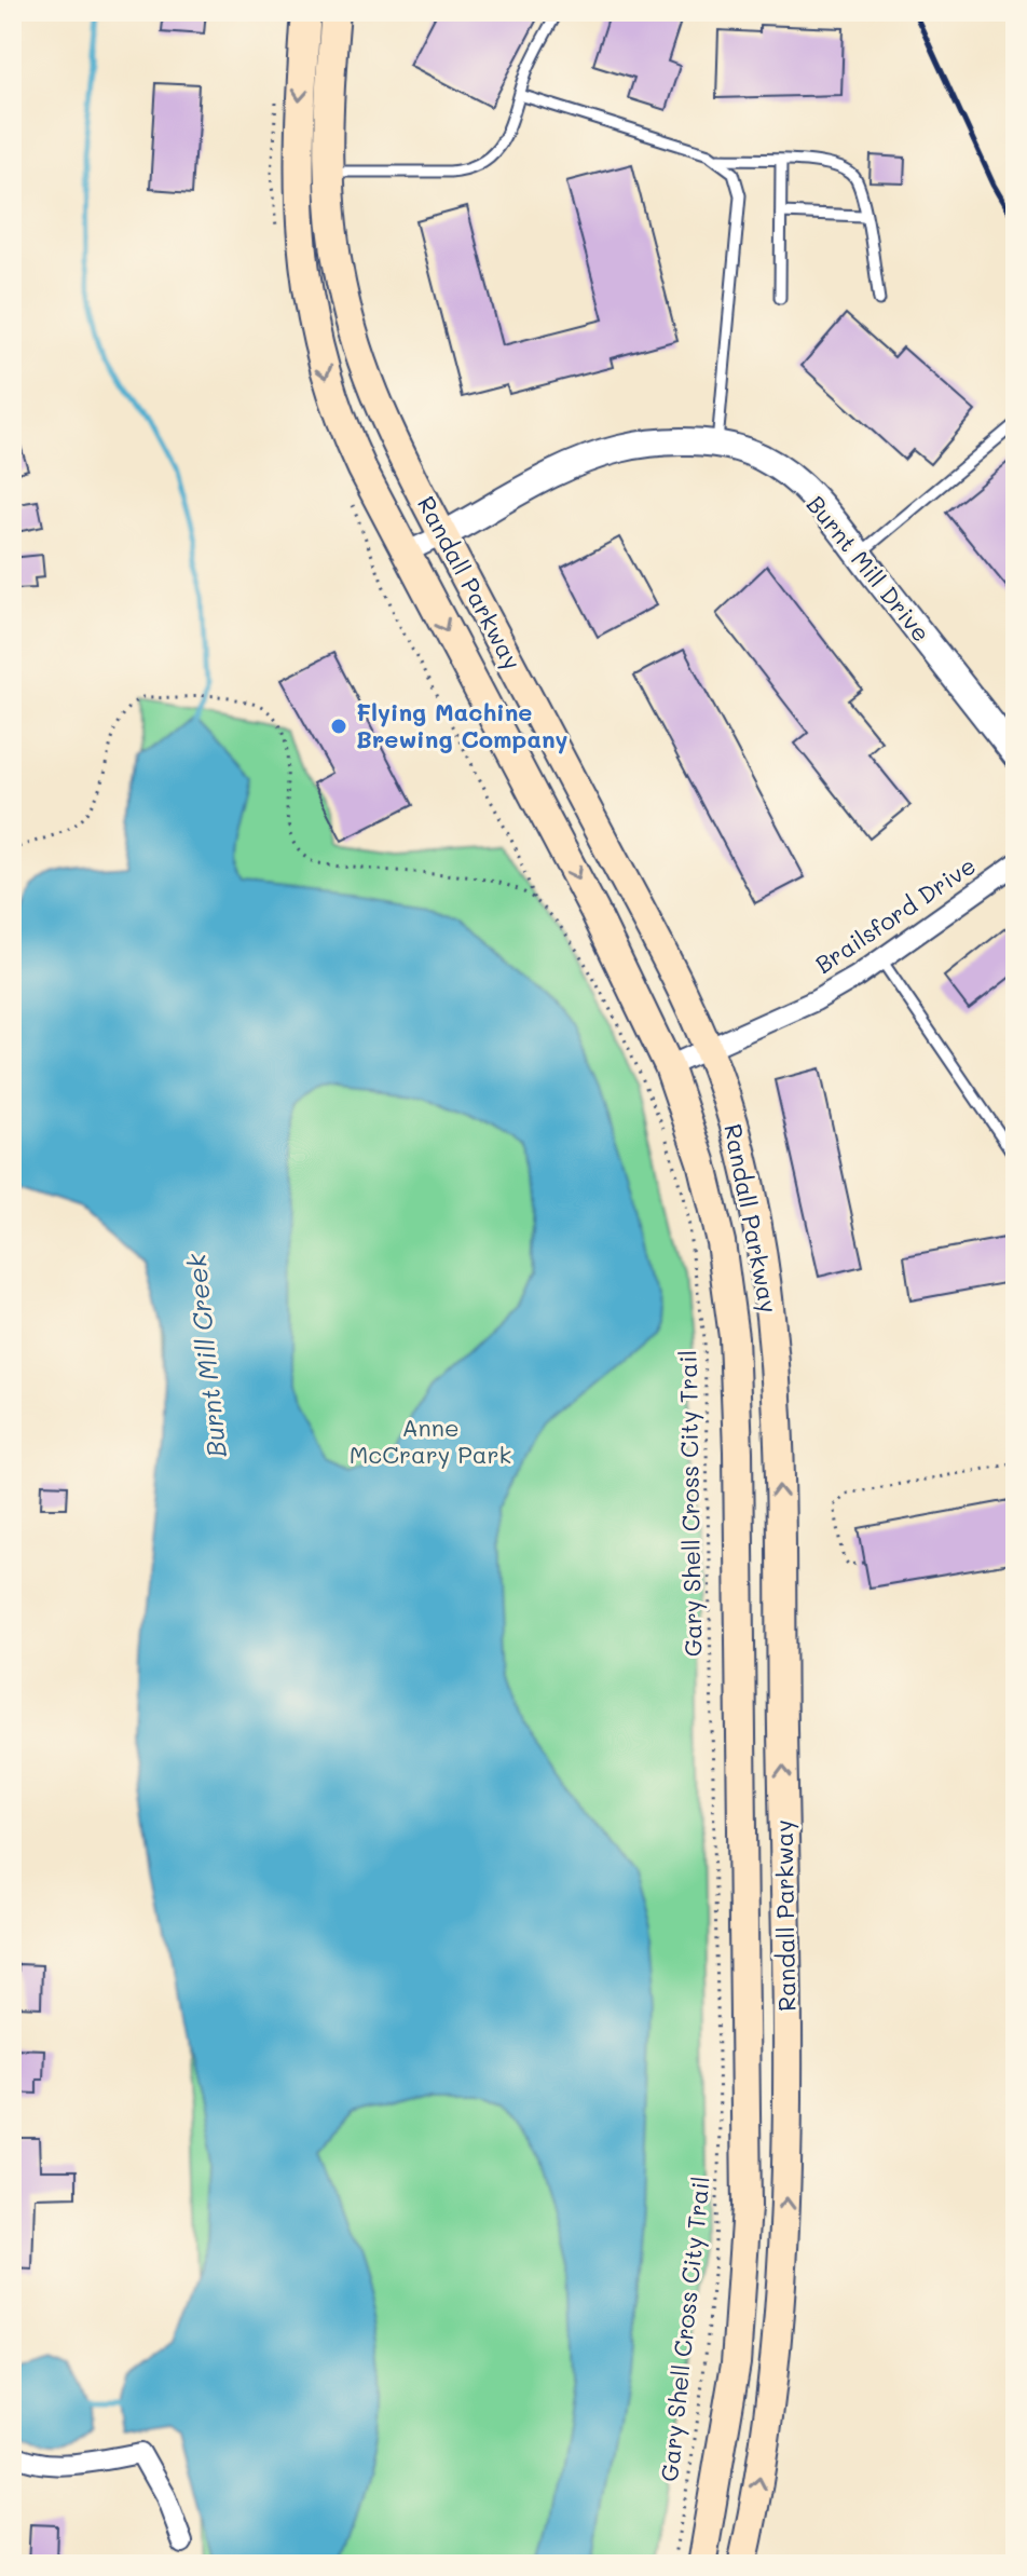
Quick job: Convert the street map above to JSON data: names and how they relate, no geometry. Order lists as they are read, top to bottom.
{
  "streets": {
    "main road": ["Randall Parkway"],
    "street": ["Burnt Mill Drive", "Brailsford Drive"],
    "path": ["Gary Shell Cross City Trail"]
  },
  "crossings": [
    ["Burnt Mill Drive", "Randall Parkway"],
    ["Randall Parkway", "Brailsford Drive"]
  ],
  "water": ["Burnt Mill Creek"],
  "parks": ["Anne McCrary Park"],
  "places": ["Flying Machine Brewing Company"]
}
